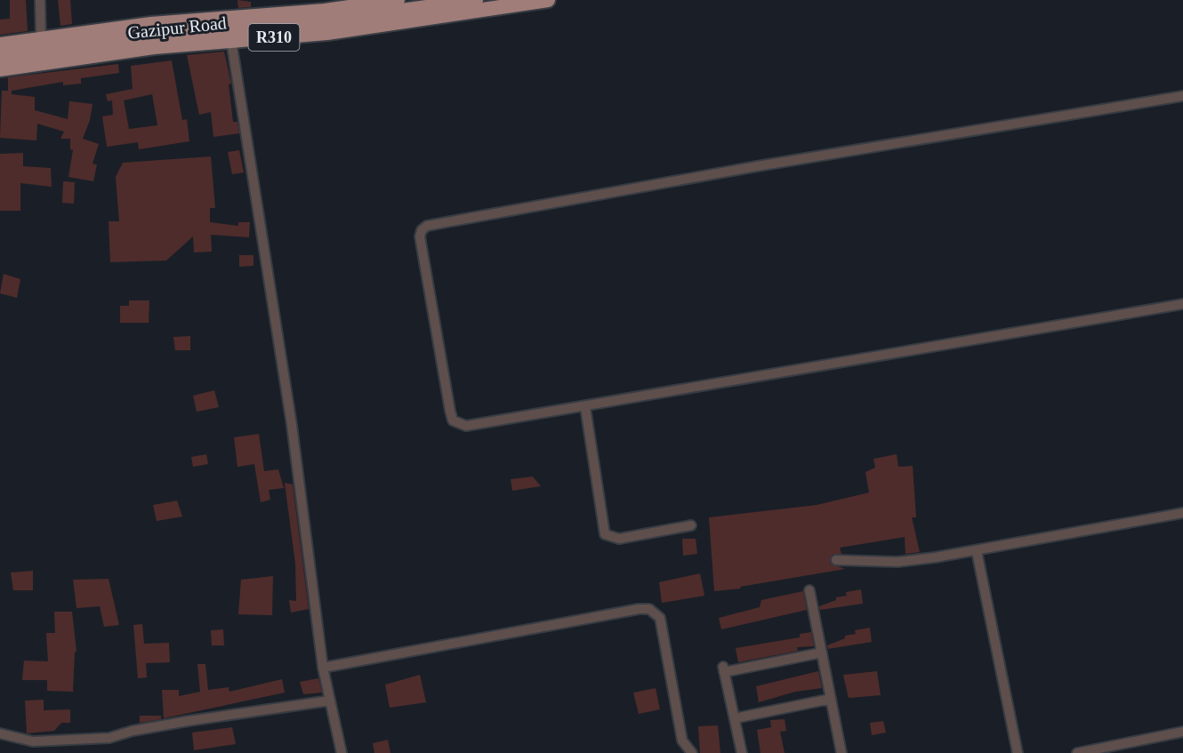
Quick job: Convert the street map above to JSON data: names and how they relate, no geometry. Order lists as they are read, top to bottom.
{
  "streets": {
    "main road": ["Gazipur Road", "R310"]
  }
}
